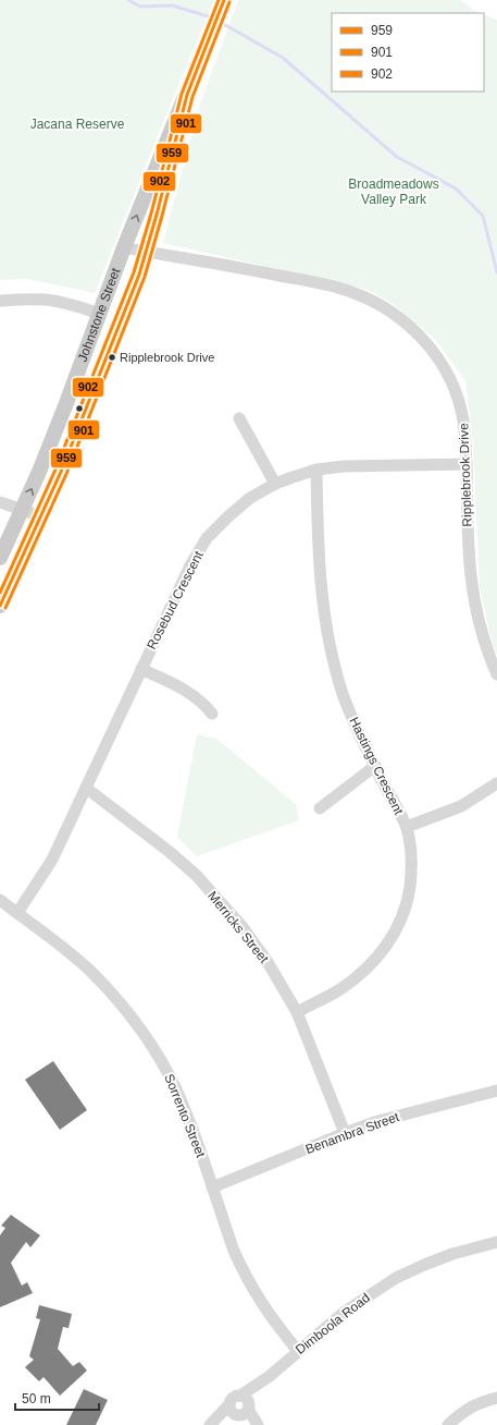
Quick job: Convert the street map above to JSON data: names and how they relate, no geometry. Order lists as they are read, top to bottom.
{
  "streets": {
    "main road": ["Johnstone Street"],
    "street": [
      "Ripplebrook Drive",
      "Rosebud Crescent",
      "Hastings Crescent",
      "Merricks Street",
      "Sorrento Street",
      "Benambra Street",
      "Dimboola Road"
    ]
  },
  "crossings": [
    ["Johnstone Street", "Ripplebrook Drive"],
    ["Ripplebrook Drive", "Rosebud Crescent"],
    ["Rosebud Crescent", "Hastings Crescent"],
    ["Rosebud Crescent", "Merricks Street"],
    ["Rosebud Crescent", "Sorrento Street"],
    ["Hastings Crescent", "Merricks Street"],
    ["Merricks Street", "Benambra Street"],
    ["Sorrento Street", "Benambra Street"],
    ["Sorrento Street", "Dimboola Road"]
  ],
  "parks": ["Jacana Reserve", "Broadmeadows Valley Park"],
  "places": ["Ripplebrook Drive"],
  "lines": ["transit line 959", "transit line 902", "transit line 901"],
  "legend": ["959", "901", "902"],
  "scale_bar": "50 m"
}
